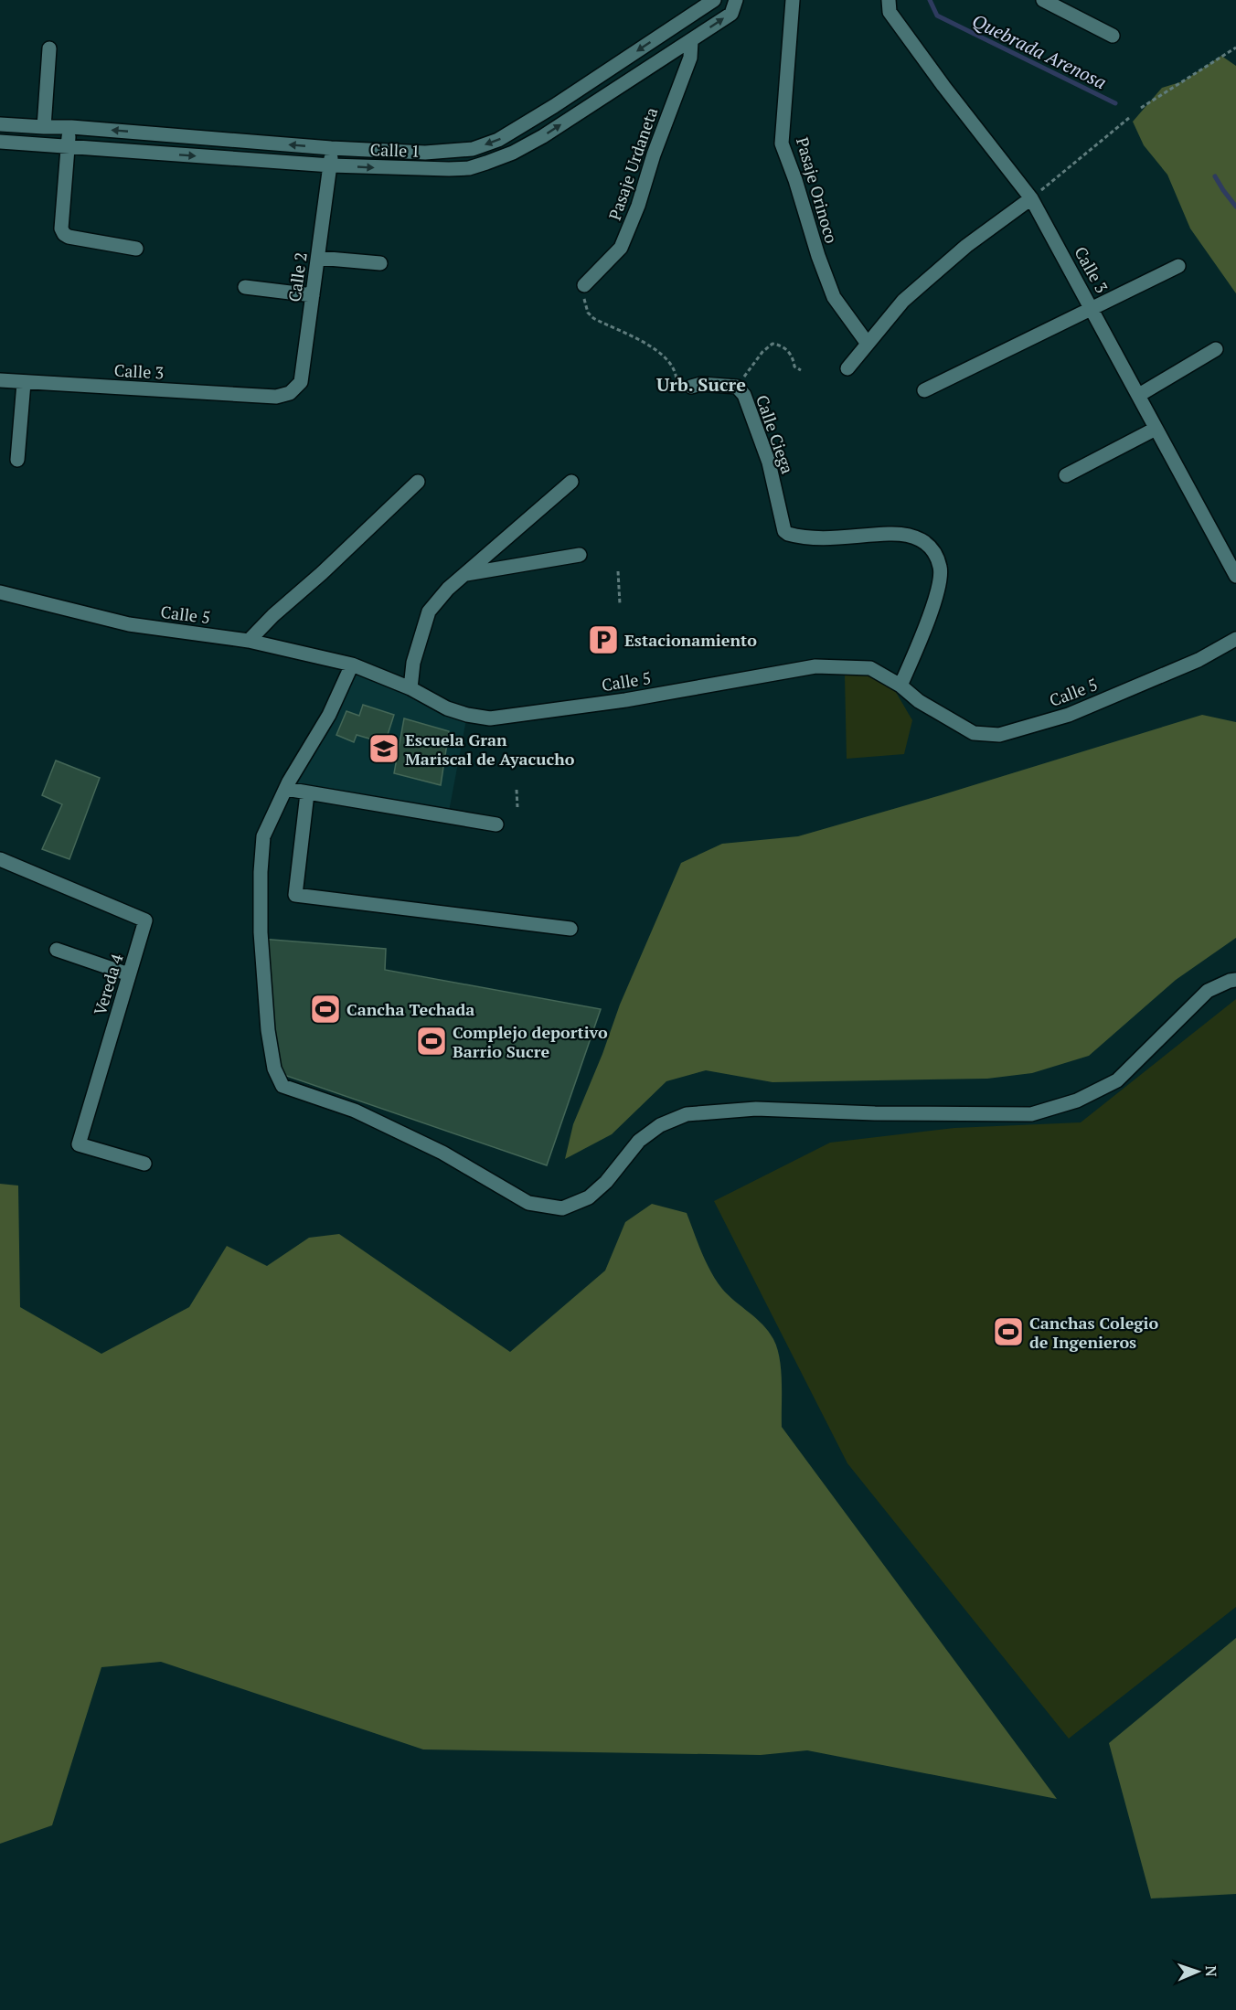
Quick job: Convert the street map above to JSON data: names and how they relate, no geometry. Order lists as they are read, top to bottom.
{
  "streets": {
    "street": [
      "Calle 1",
      "Pasaje Urdaneta",
      "Pasaje Orinoco",
      "Calle 3",
      "Calle 2",
      "Calle Ciega",
      "Calle 5",
      "Vereda 4"
    ]
  },
  "crossings": [
    ["Calle 1", "Pasaje Urdaneta"],
    ["Calle 1", "Calle 2"],
    ["Calle 3", "Calle 2"],
    ["Calle Ciega", "Calle 5"]
  ],
  "districts": ["Urb. Sucre"],
  "water": ["Quebrada Arenosa"],
  "places": {
    "parking": ["Estacionamiento"],
    "school or university": ["Escuela Gran Mariscal de Ayacucho"],
    "sports": ["Cancha Techada", "Complejo deportivo Barrio Sucre", "Canchas Colegio de Ingenieros"]
  },
  "north": "right"
}
